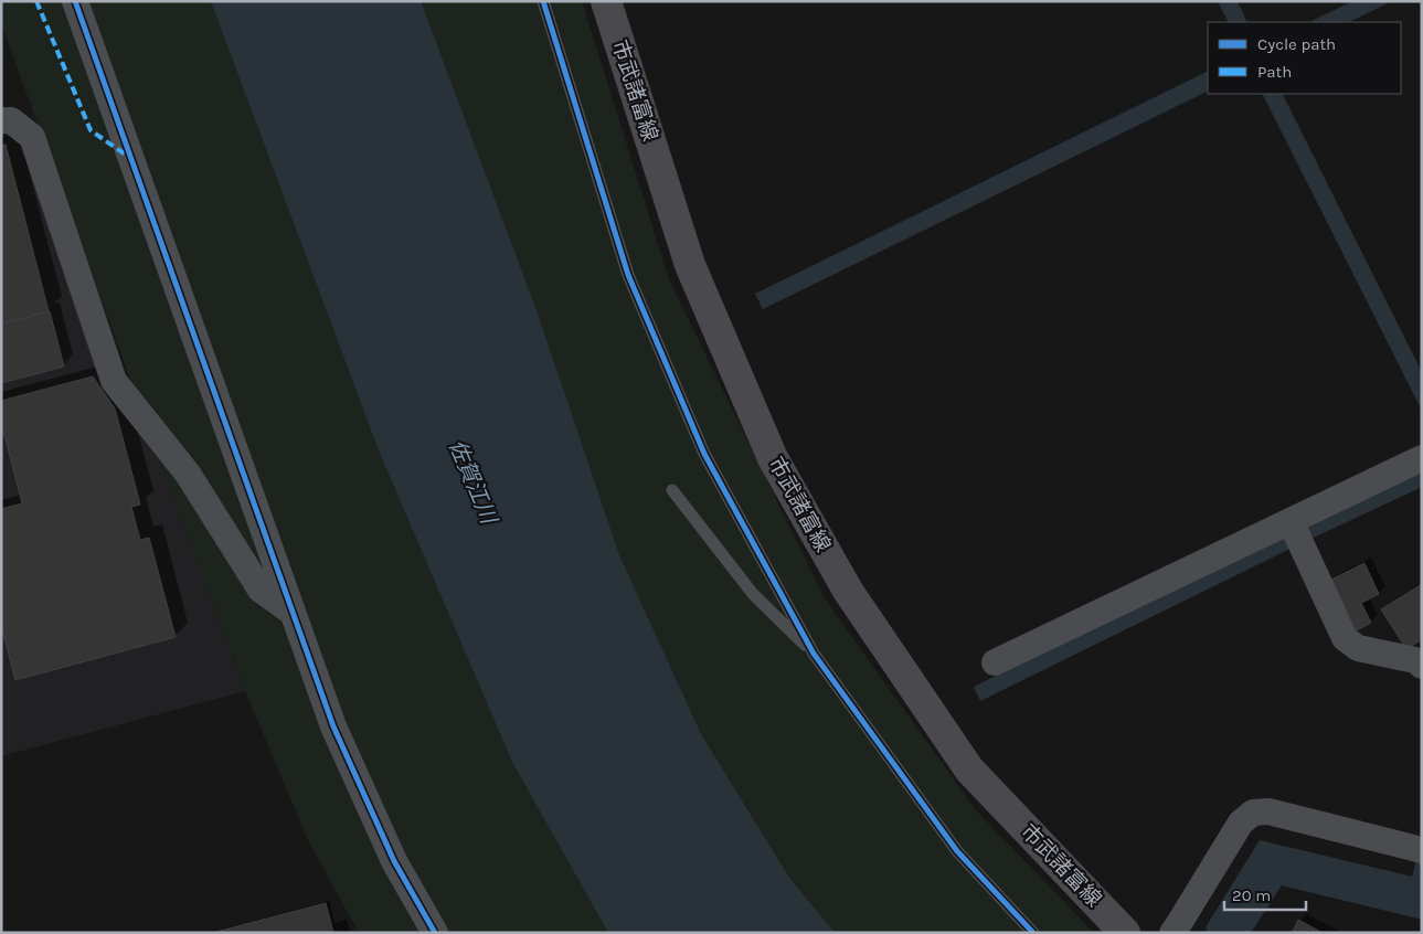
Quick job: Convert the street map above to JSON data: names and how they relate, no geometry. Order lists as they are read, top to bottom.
{
  "streets": {
    "main road": ["市武諸富線"]
  },
  "water": ["佐賀江川"],
  "legend": ["Cycle path", "Path"],
  "scale_bar": "20 m"
}
